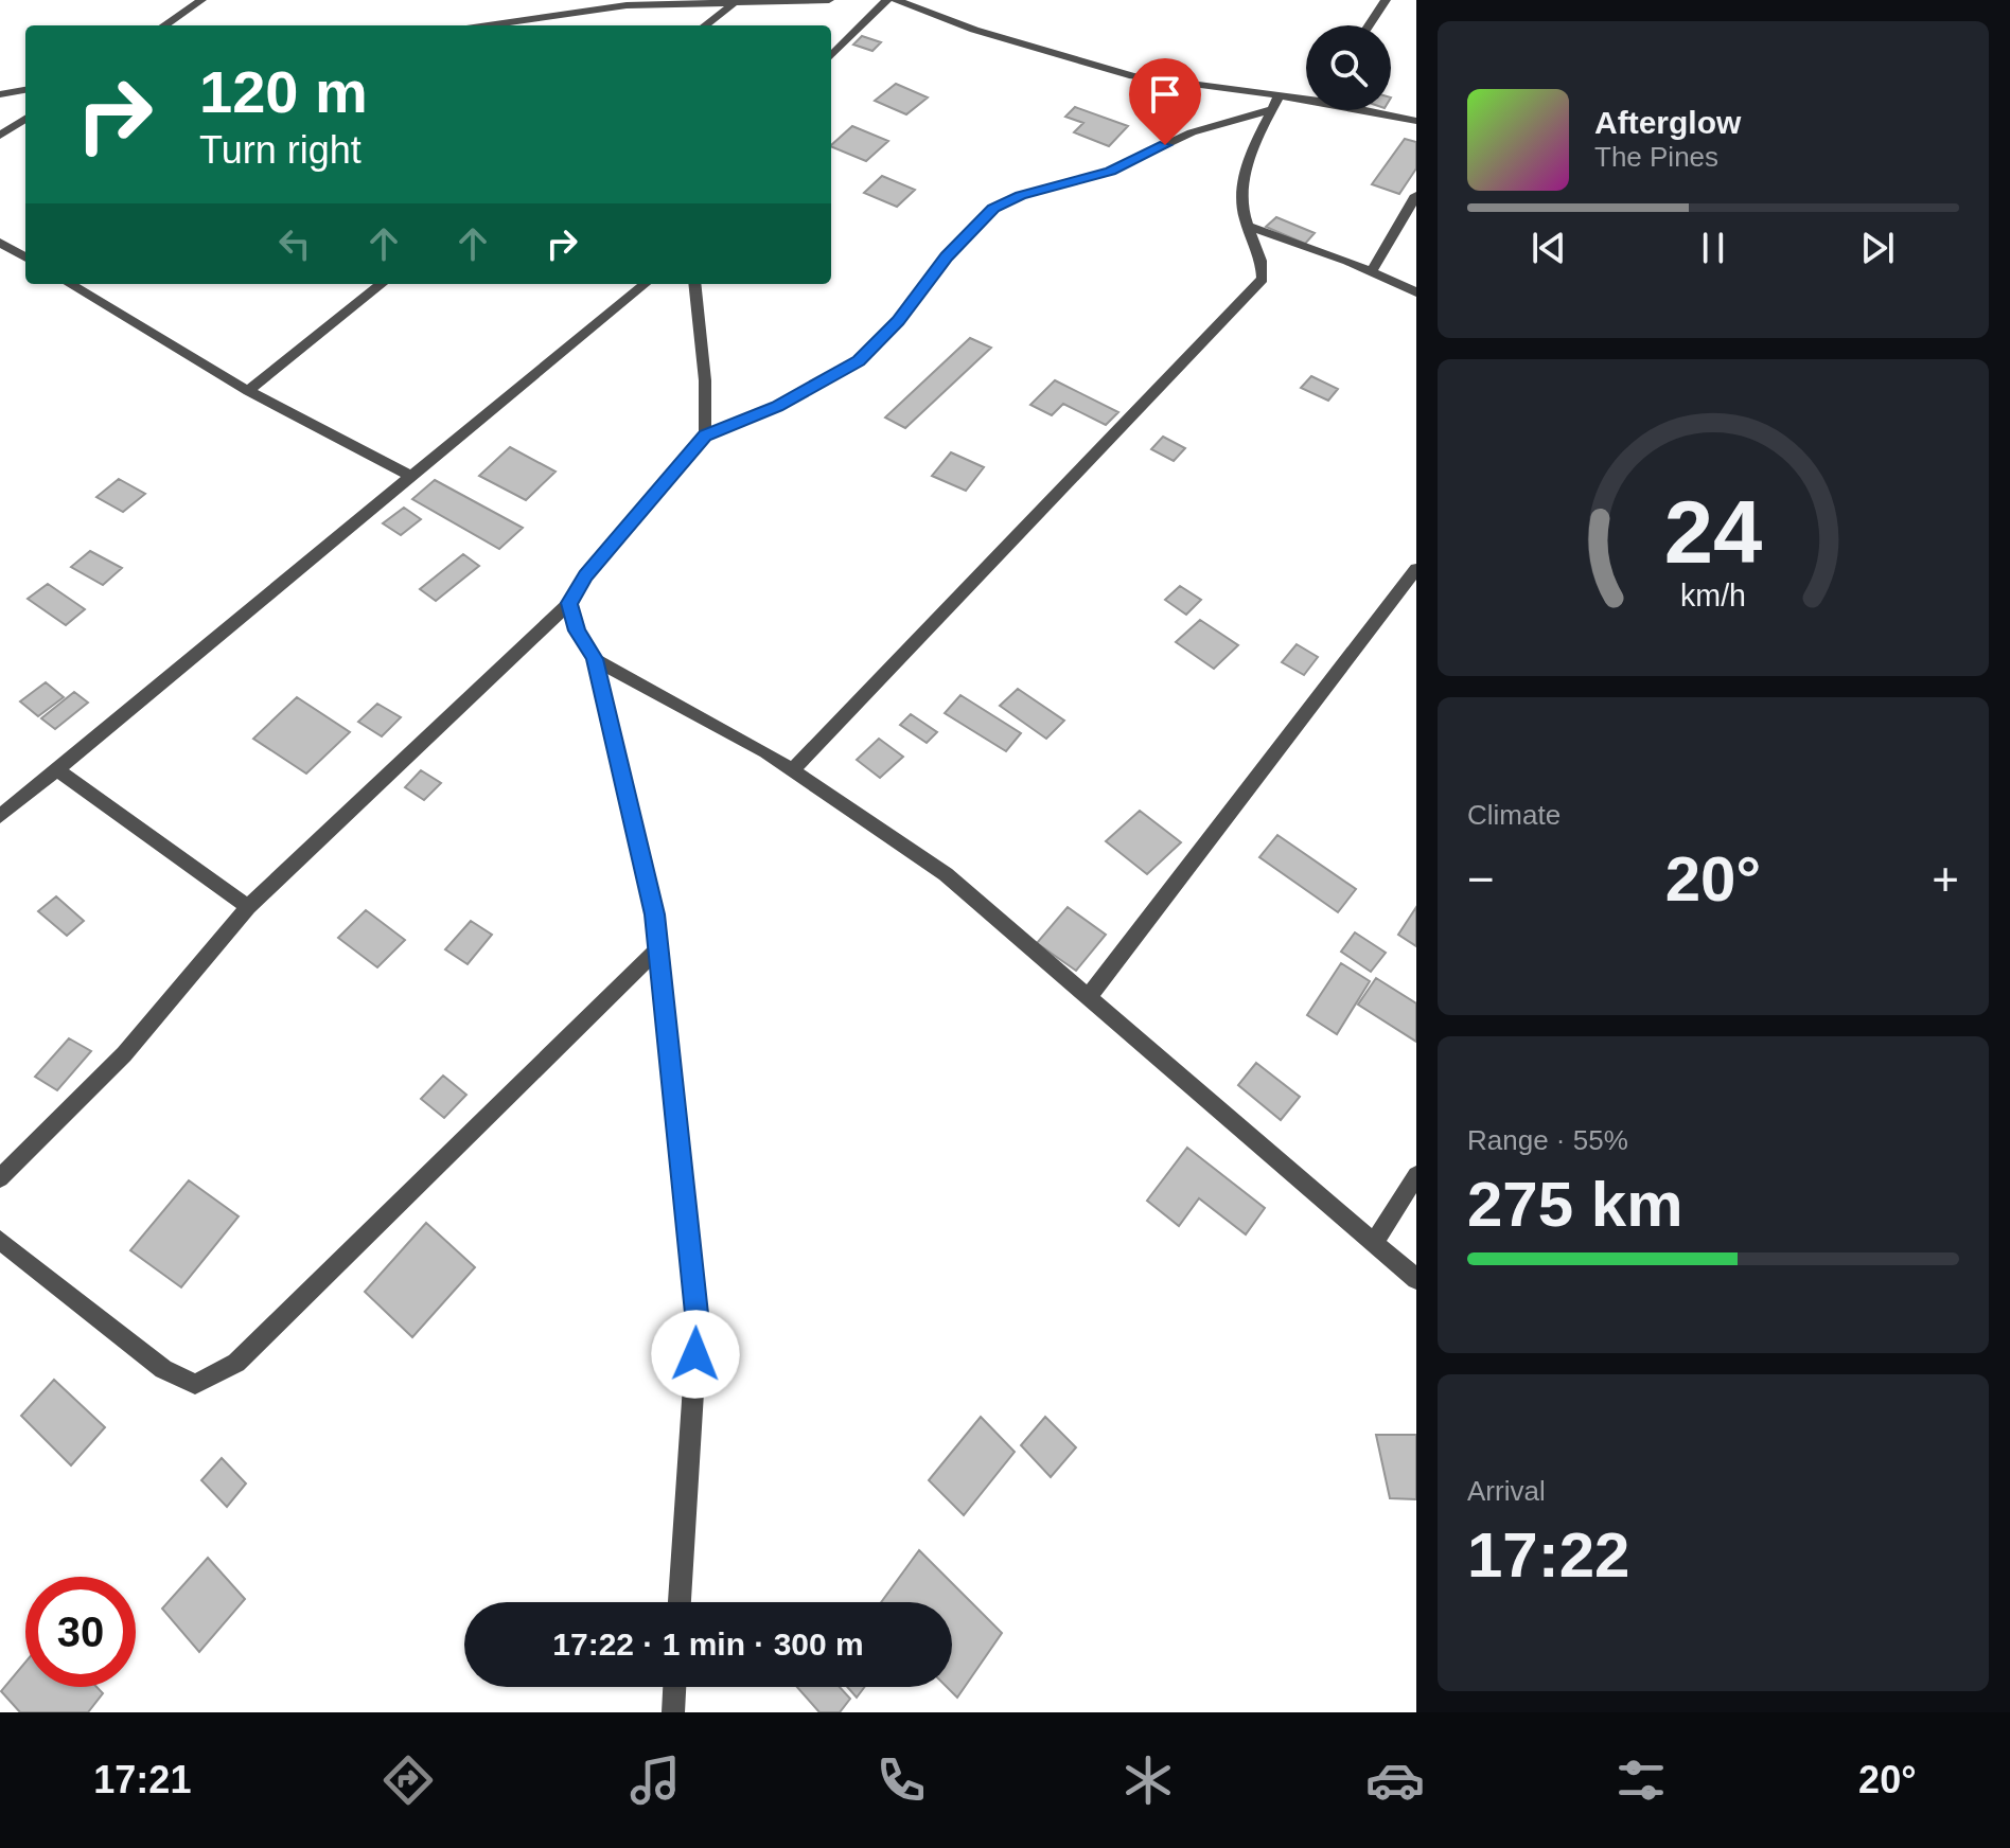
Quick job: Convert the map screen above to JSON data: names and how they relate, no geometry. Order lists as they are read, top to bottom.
{
  "page": {
    "turn": ["120 m", "Turn right"],
    "song": ["Afterglow", "The Pines"],
    "tile": [
      "Climate",
      ["Range · 55%", "275 km"],
      ["Arrival", "17:22"]
    ],
    "heat": ["−", "20°", "+"],
    "limit": "30",
    "trip": "17:22 · 1 min · 300 m",
    "tabs": ["17:21", "20°"],
    "gauge": ["24", "km/h"]
  }
}
